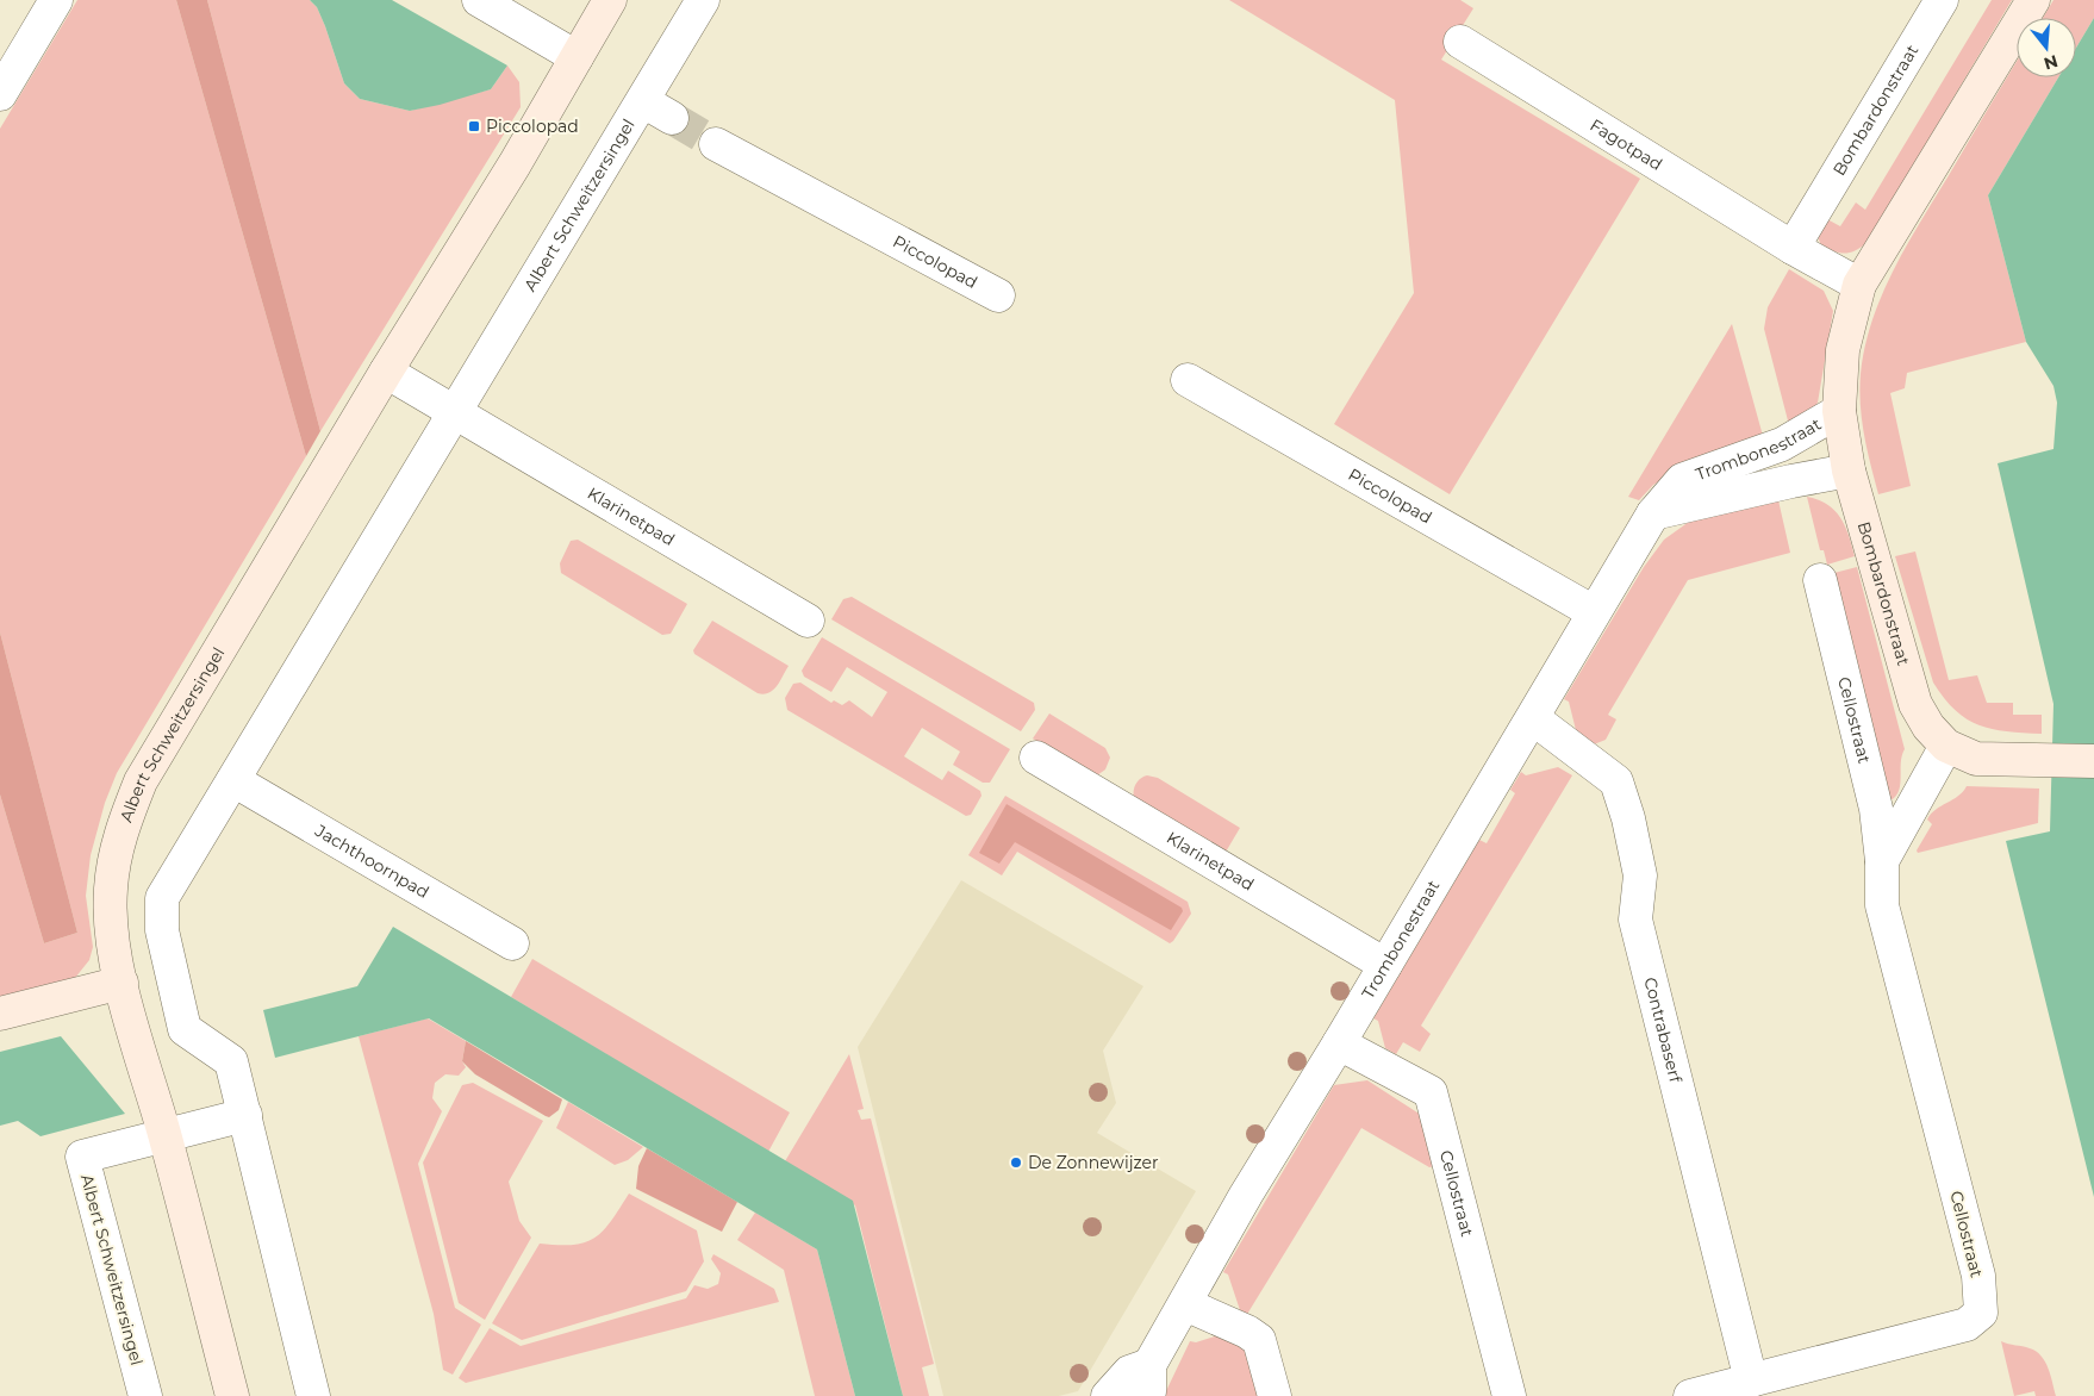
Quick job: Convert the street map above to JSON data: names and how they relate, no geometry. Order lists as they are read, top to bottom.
{
  "streets": {
    "street": [
      "Bombardonstraat",
      "Fagotpad",
      "Albert Schweitzersingel",
      "Piccolopad",
      "Trombonestraat",
      "Klarinetpad",
      "Cellostraat",
      "Jachthoornpad",
      "Contrabaserf"
    ]
  },
  "crossings": [
    ["Bombardonstraat", "Fagotpad"],
    ["Bombardonstraat", "Trombonestraat"],
    ["Bombardonstraat", "Cellostraat"],
    ["Albert Schweitzersingel", "Klarinetpad"],
    ["Albert Schweitzersingel", "Jachthoornpad"],
    ["Piccolopad", "Trombonestraat"],
    ["Trombonestraat", "Klarinetpad"],
    ["Trombonestraat", "Cellostraat"],
    ["Trombonestraat", "Contrabaserf"],
    ["Cellostraat", "Contrabaserf"]
  ],
  "places": {
    "transit": ["Piccolopad"],
    "other": ["De Zonnewijzer"]
  },
  "north": "bottom"
}
